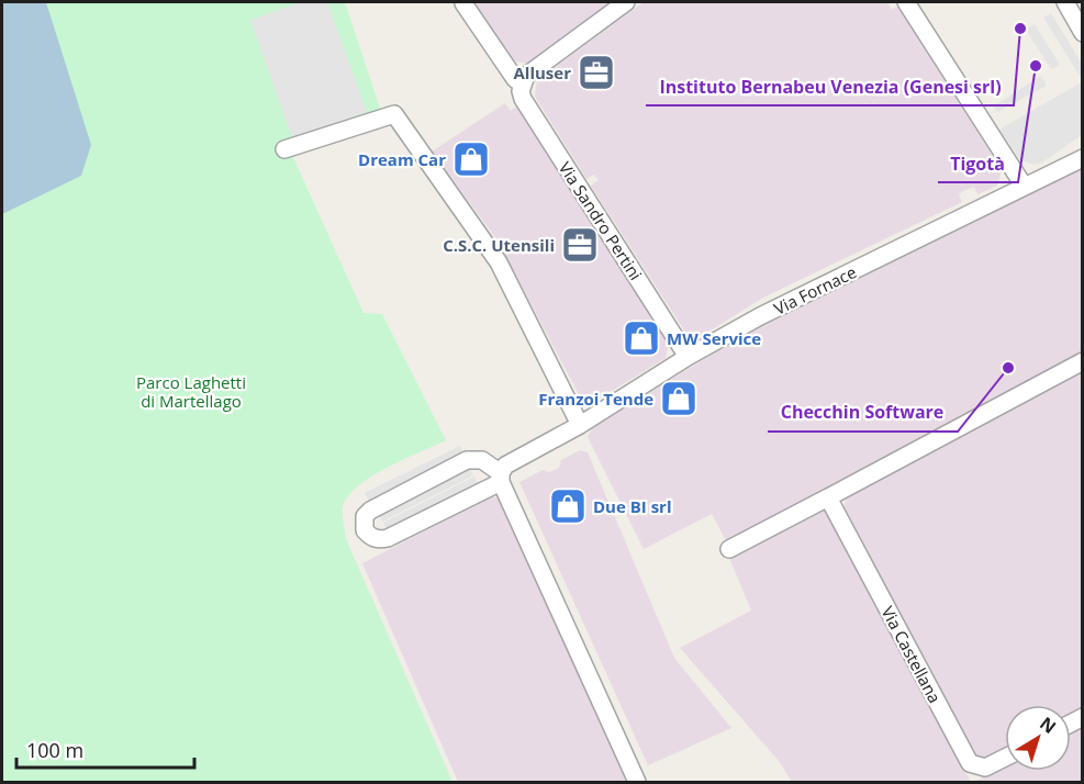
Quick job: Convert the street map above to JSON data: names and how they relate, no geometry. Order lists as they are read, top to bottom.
{
  "streets": {
    "street": ["Via Sandro Pertini", "Via Fornace", "Via Castellana"]
  },
  "crossings": [
    ["Via Sandro Pertini", "Via Fornace"]
  ],
  "parks": ["Parco Laghetti di Martellago"],
  "places": {
    "other": ["Instituto Bernabeu Venezia (Genesi srl)", "Tigotà", "Checchin Software"],
    "office": ["Alluser", "C.S.C. Utensili"],
    "shop": [
      "Dream Car",
      "MW Service",
      "Franzoi Tende",
      "Due BI srl"
    ]
  },
  "scale_bar": "100 m",
  "north": "top right"
}
